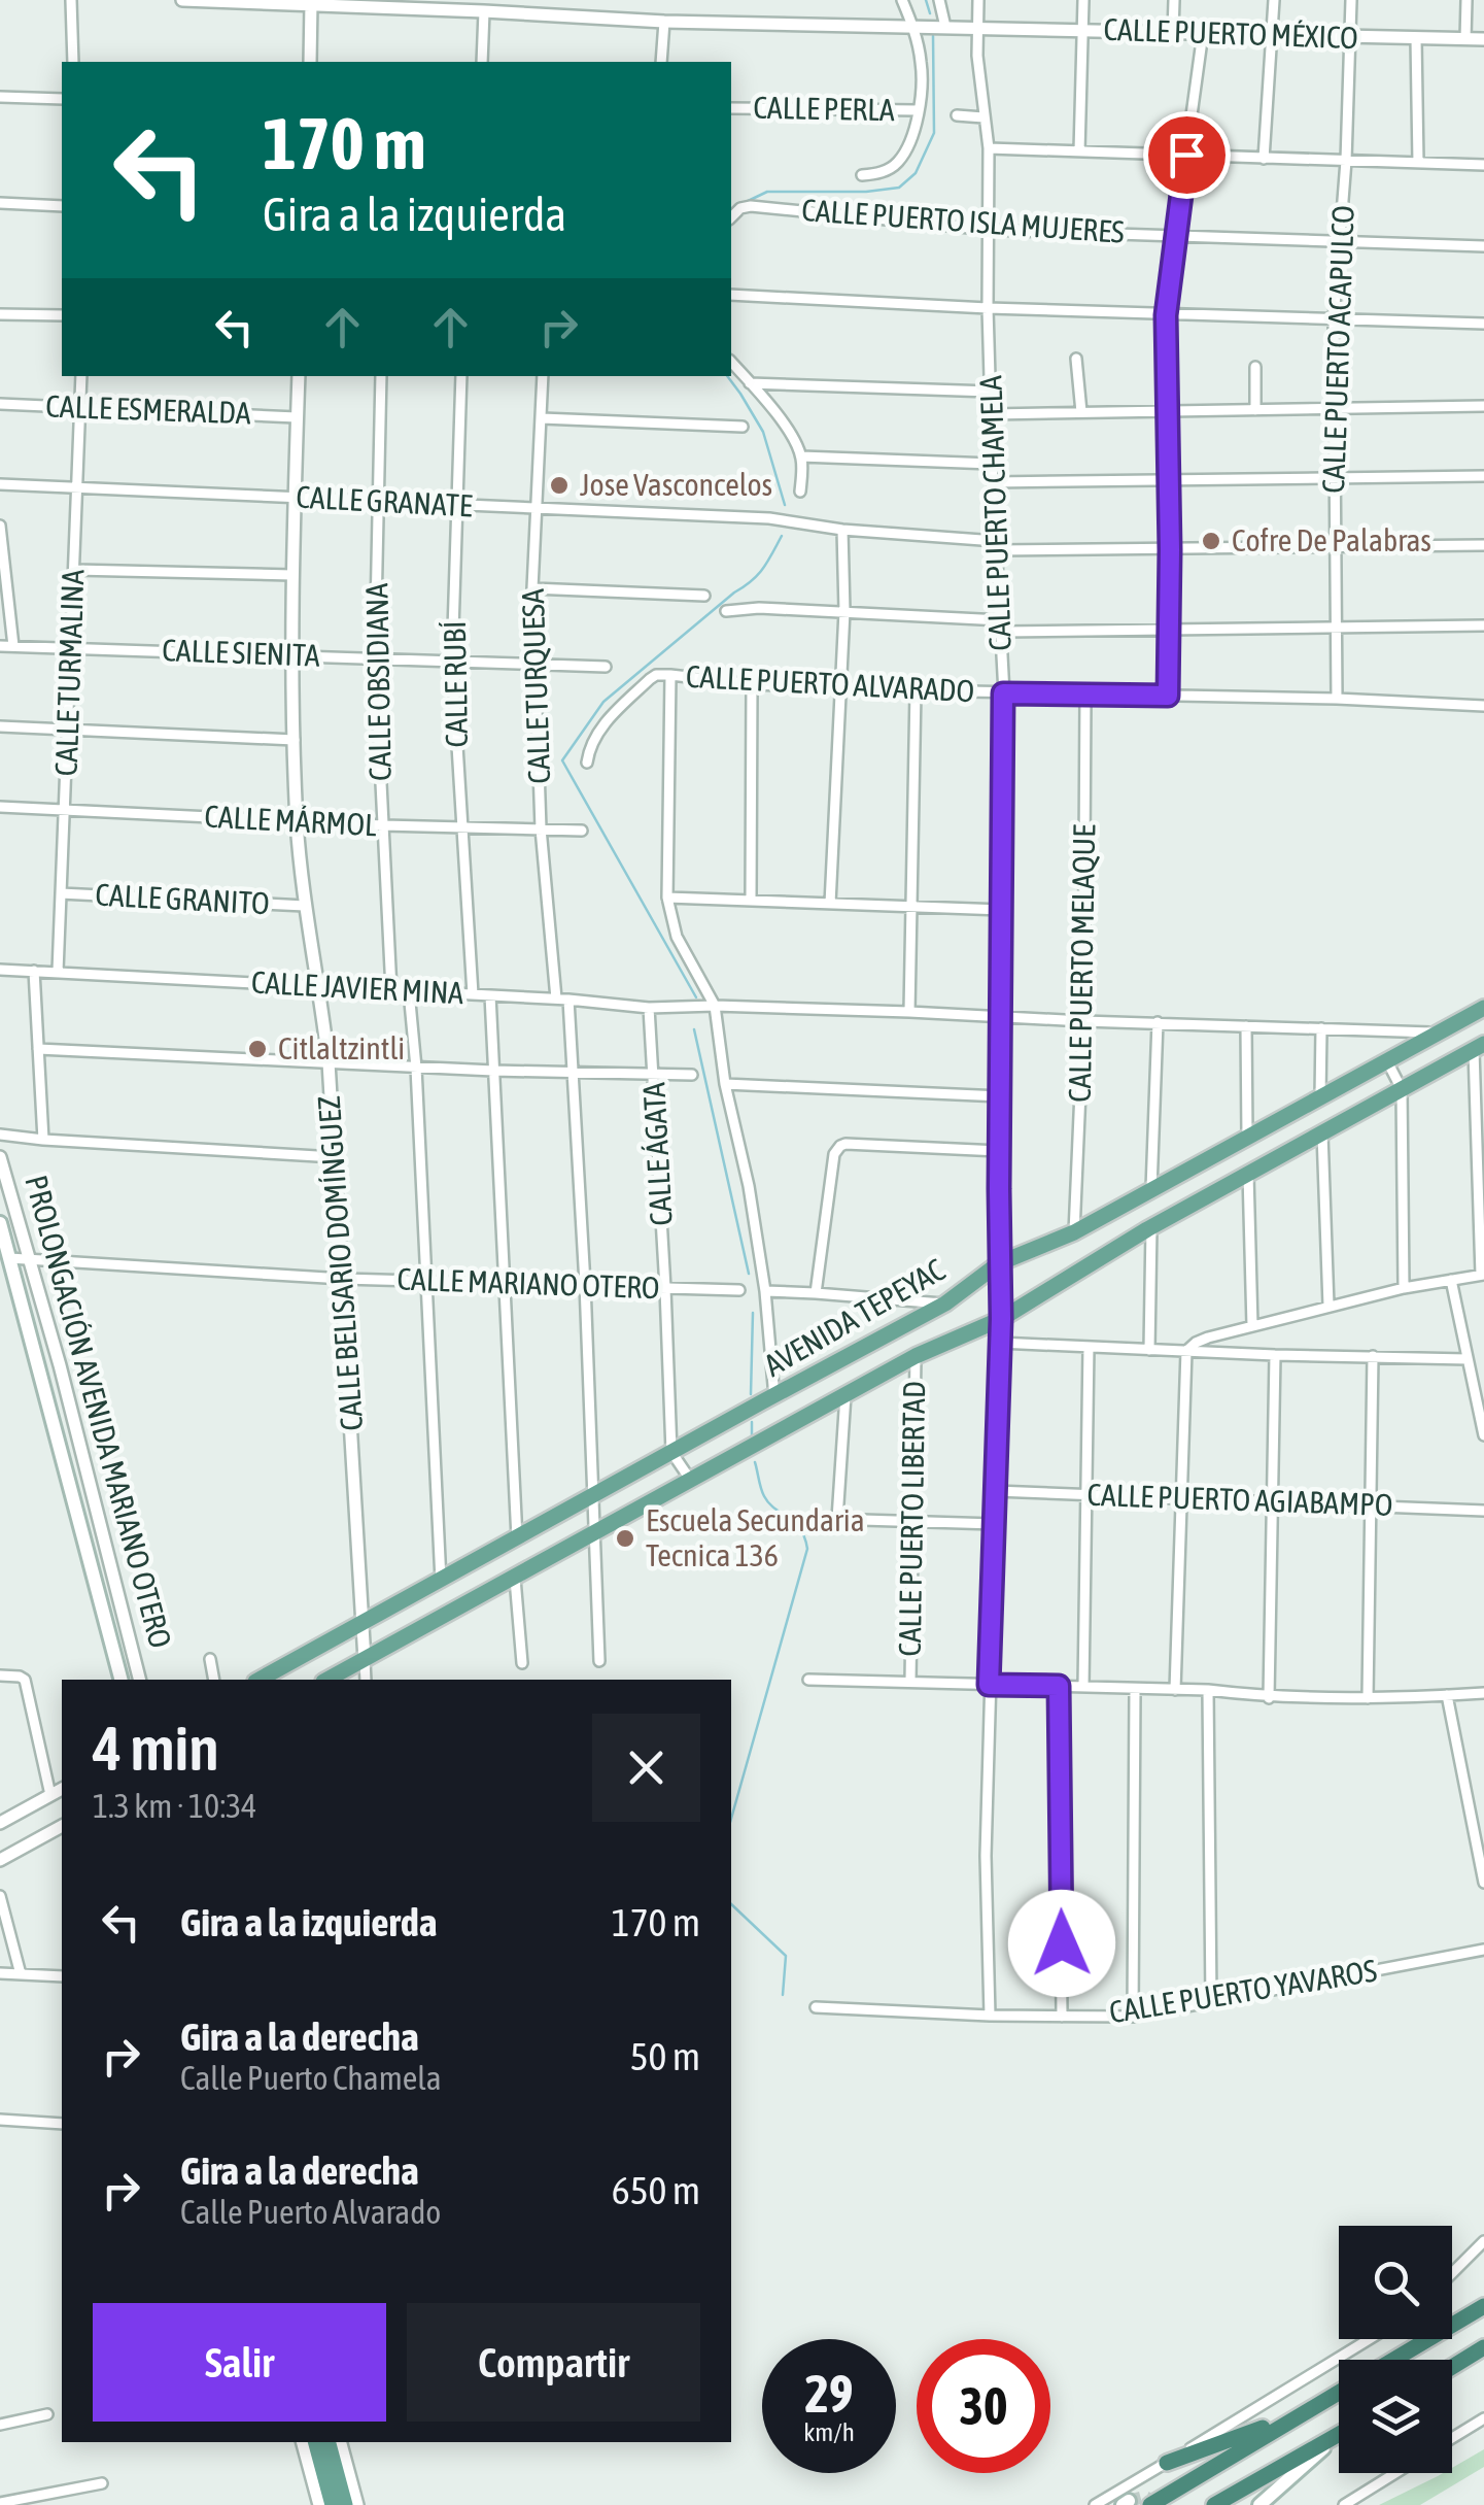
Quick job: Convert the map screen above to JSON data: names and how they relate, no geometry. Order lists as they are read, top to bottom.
{
  "streets": {
    "main road": ["AVENIDA TEPEYAC", "PROLONGACIÓN AVENIDA MARIANO OTERO"],
    "street": [
      "CALLE PUERTO MÉXICO",
      "CALLE PERLA",
      "CALLE PUERTO ISLA MUJERES",
      "CALLE PUERTO ACAPULCO",
      "CALLE ESMERALDA",
      "CALLE GRANATE",
      "CALLE PUERTO CHAMELA",
      "CALLE SIENITA",
      "CALLE TURMALINA",
      "CALLE OBSIDIANA",
      "CALLE RUBÍ",
      "CALLE PUERTO ALVARADO",
      "CALLE TURQUESA",
      "CALLE MÁRMOL",
      "CALLE GRANITO",
      "CALLE PUERTO MELAQUE",
      "CALLE JAVIER MINA",
      "CALLE ÁGATA",
      "CALLE BELISARIO DOMÍNGUEZ",
      "CALLE MARIANO OTERO",
      "CALLE PUERTO AGIABAMPO",
      "CALLE PUERTO LIBERTAD",
      "CALLE PUERTO YAVAROS"
    ]
  },
  "crossings": [
    ["CALLE PUERTO MÉXICO", "CALLE PUERTO ACAPULCO"],
    ["CALLE PUERTO MÉXICO", "CALLE PUERTO CHAMELA"],
    ["CALLE PUERTO ISLA MUJERES", "CALLE PUERTO ACAPULCO"],
    ["CALLE PUERTO ISLA MUJERES", "CALLE PUERTO CHAMELA"],
    ["CALLE PUERTO ACAPULCO", "CALLE GRANATE"],
    ["CALLE PUERTO ACAPULCO", "CALLE PUERTO ALVARADO"],
    ["CALLE ESMERALDA", "CALLE TURMALINA"],
    ["CALLE ESMERALDA", "CALLE BELISARIO DOMÍNGUEZ"],
    ["CALLE GRANATE", "CALLE PUERTO CHAMELA"],
    ["CALLE GRANATE", "CALLE TURMALINA"],
    ["CALLE GRANATE", "CALLE OBSIDIANA"],
    ["CALLE GRANATE", "CALLE RUBÍ"],
    ["CALLE GRANATE", "CALLE TURQUESA"],
    ["CALLE GRANATE", "CALLE BELISARIO DOMÍNGUEZ"],
    ["CALLE PUERTO CHAMELA", "CALLE PUERTO ALVARADO"],
    ["CALLE PUERTO CHAMELA", "CALLE JAVIER MINA"],
    ["CALLE PUERTO CHAMELA", "AVENIDA TEPEYAC"],
    ["CALLE PUERTO CHAMELA", "CALLE PUERTO AGIABAMPO"],
    ["CALLE PUERTO CHAMELA", "CALLE PUERTO YAVAROS"],
    ["CALLE SIENITA", "CALLE TURMALINA"],
    ["CALLE SIENITA", "CALLE OBSIDIANA"],
    ["CALLE SIENITA", "CALLE RUBÍ"],
    ["CALLE SIENITA", "CALLE TURQUESA"],
    ["CALLE SIENITA", "CALLE BELISARIO DOMÍNGUEZ"],
    ["CALLE TURMALINA", "CALLE MÁRMOL"],
    ["CALLE TURMALINA", "CALLE GRANITO"],
    ["CALLE TURMALINA", "CALLE JAVIER MINA"],
    ["CALLE OBSIDIANA", "CALLE MÁRMOL"],
    ["CALLE OBSIDIANA", "CALLE JAVIER MINA"],
    ["CALLE RUBÍ", "CALLE MÁRMOL"],
    ["CALLE RUBÍ", "CALLE JAVIER MINA"],
    ["CALLE PUERTO ALVARADO", "CALLE PUERTO MELAQUE"],
    ["CALLE TURQUESA", "CALLE MÁRMOL"],
    ["CALLE TURQUESA", "CALLE JAVIER MINA"],
    ["CALLE MÁRMOL", "CALLE BELISARIO DOMÍNGUEZ"],
    ["CALLE GRANITO", "CALLE BELISARIO DOMÍNGUEZ"],
    ["CALLE PUERTO MELAQUE", "CALLE JAVIER MINA"],
    ["CALLE PUERTO MELAQUE", "AVENIDA TEPEYAC"],
    ["CALLE JAVIER MINA", "CALLE ÁGATA"],
    ["CALLE JAVIER MINA", "CALLE BELISARIO DOMÍNGUEZ"],
    ["CALLE JAVIER MINA", "AVENIDA TEPEYAC"],
    ["CALLE ÁGATA", "CALLE MARIANO OTERO"],
    ["CALLE ÁGATA", "AVENIDA TEPEYAC"],
    ["CALLE BELISARIO DOMÍNGUEZ", "CALLE MARIANO OTERO"],
    ["CALLE BELISARIO DOMÍNGUEZ", "AVENIDA TEPEYAC"],
    ["CALLE MARIANO OTERO", "PROLONGACIÓN AVENIDA MARIANO OTERO"],
    ["AVENIDA TEPEYAC", "CALLE PUERTO LIBERTAD"]
  ],
  "places": [
    "Jose Vasconcelos",
    "Cofre De Palabras",
    "Citlaltzintli",
    "Escuela Secundaria Tecnica 136"
  ],
  "page": {
    "turn": ["170 m", "Gira a la izquierda"],
    "heading": ["4 min", "1.3 km · 10:34"],
    "list": [
      {
        "name": "Gira a la izquierda",
        "value": "170 m"
      },
      {
        "name": "Gira a la derecha",
        "note": "Calle Puerto Chamela",
        "value": "50 m"
      },
      {
        "name": "Gira a la derecha",
        "note": "Calle Puerto Alvarado",
        "value": "650 m"
      }
    ],
    "buttons": ["Salir", "Compartir"],
    "speed": "29 km/h",
    "limit": "30"
  }
}
